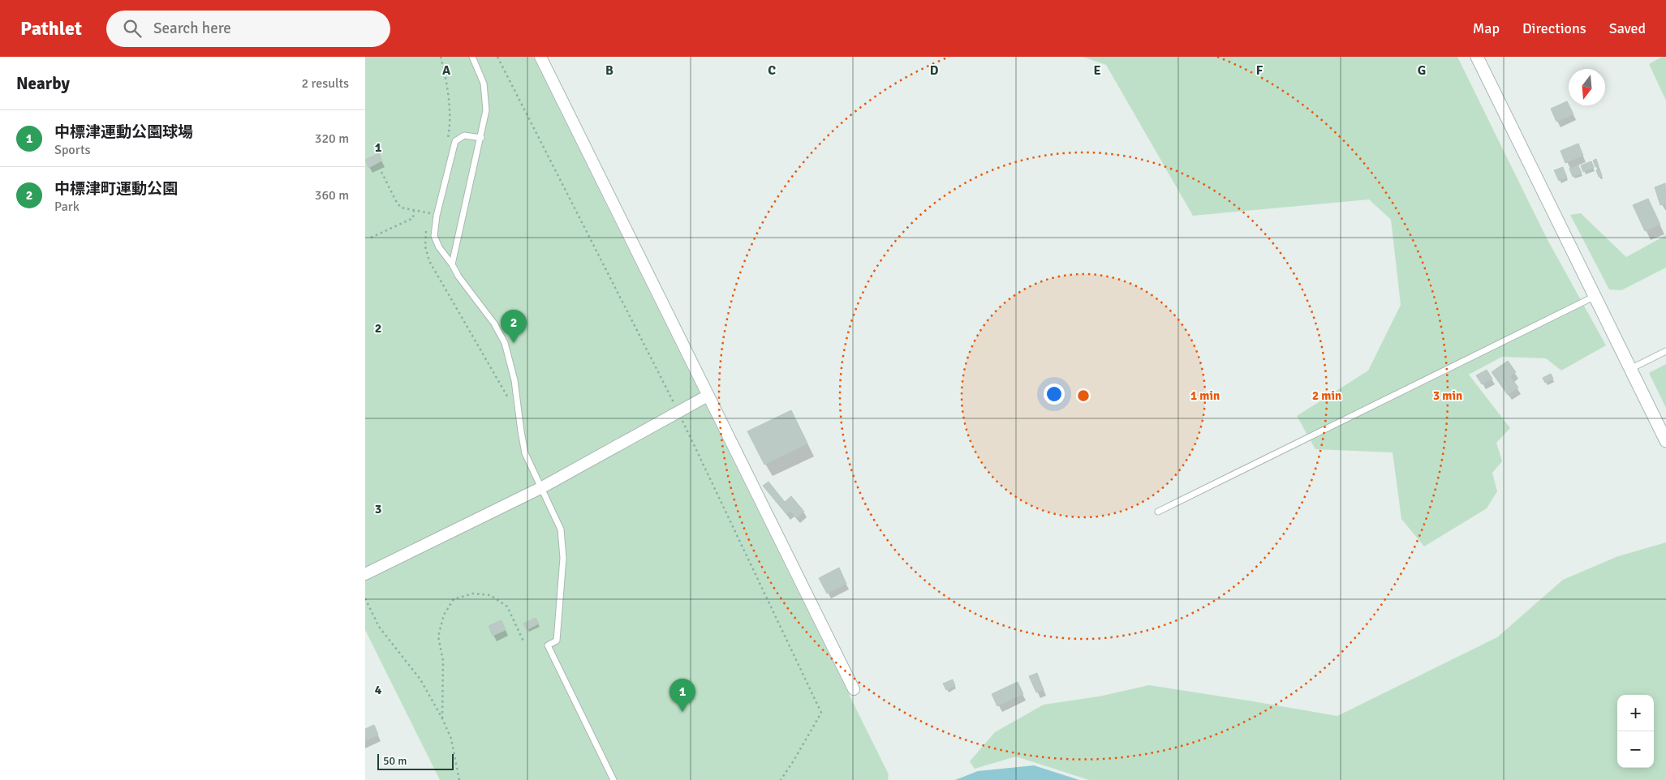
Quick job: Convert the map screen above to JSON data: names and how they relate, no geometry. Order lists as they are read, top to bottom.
{
  "scale_bar": "50 m",
  "north": "bottom",
  "page": {
    "header": "Pathlet",
    "search": "Search here",
    "nav": ["Map", "Directions", "Saved"],
    "heading": ["Nearby", "2 results"],
    "list": [
      {
        "mark": "1",
        "name": "中標津運動公園球場",
        "note": "Sports",
        "value": "320 m"
      },
      {
        "mark": "2",
        "name": "中標津町運動公園",
        "note": "Park",
        "value": "360 m"
      }
    ],
    "pins": ["2", "1"],
    "map_buttons": ["+", "−"],
    "scale": "50 m"
  },
  "grid": {
    "columns": [
      "A",
      "B",
      "C",
      "D",
      "E",
      "F",
      "G"
    ],
    "rows": [
      "1",
      "2",
      "3",
      "4"
    ]
  },
  "rings": ["1 min", "2 min", "3 min"]
}
